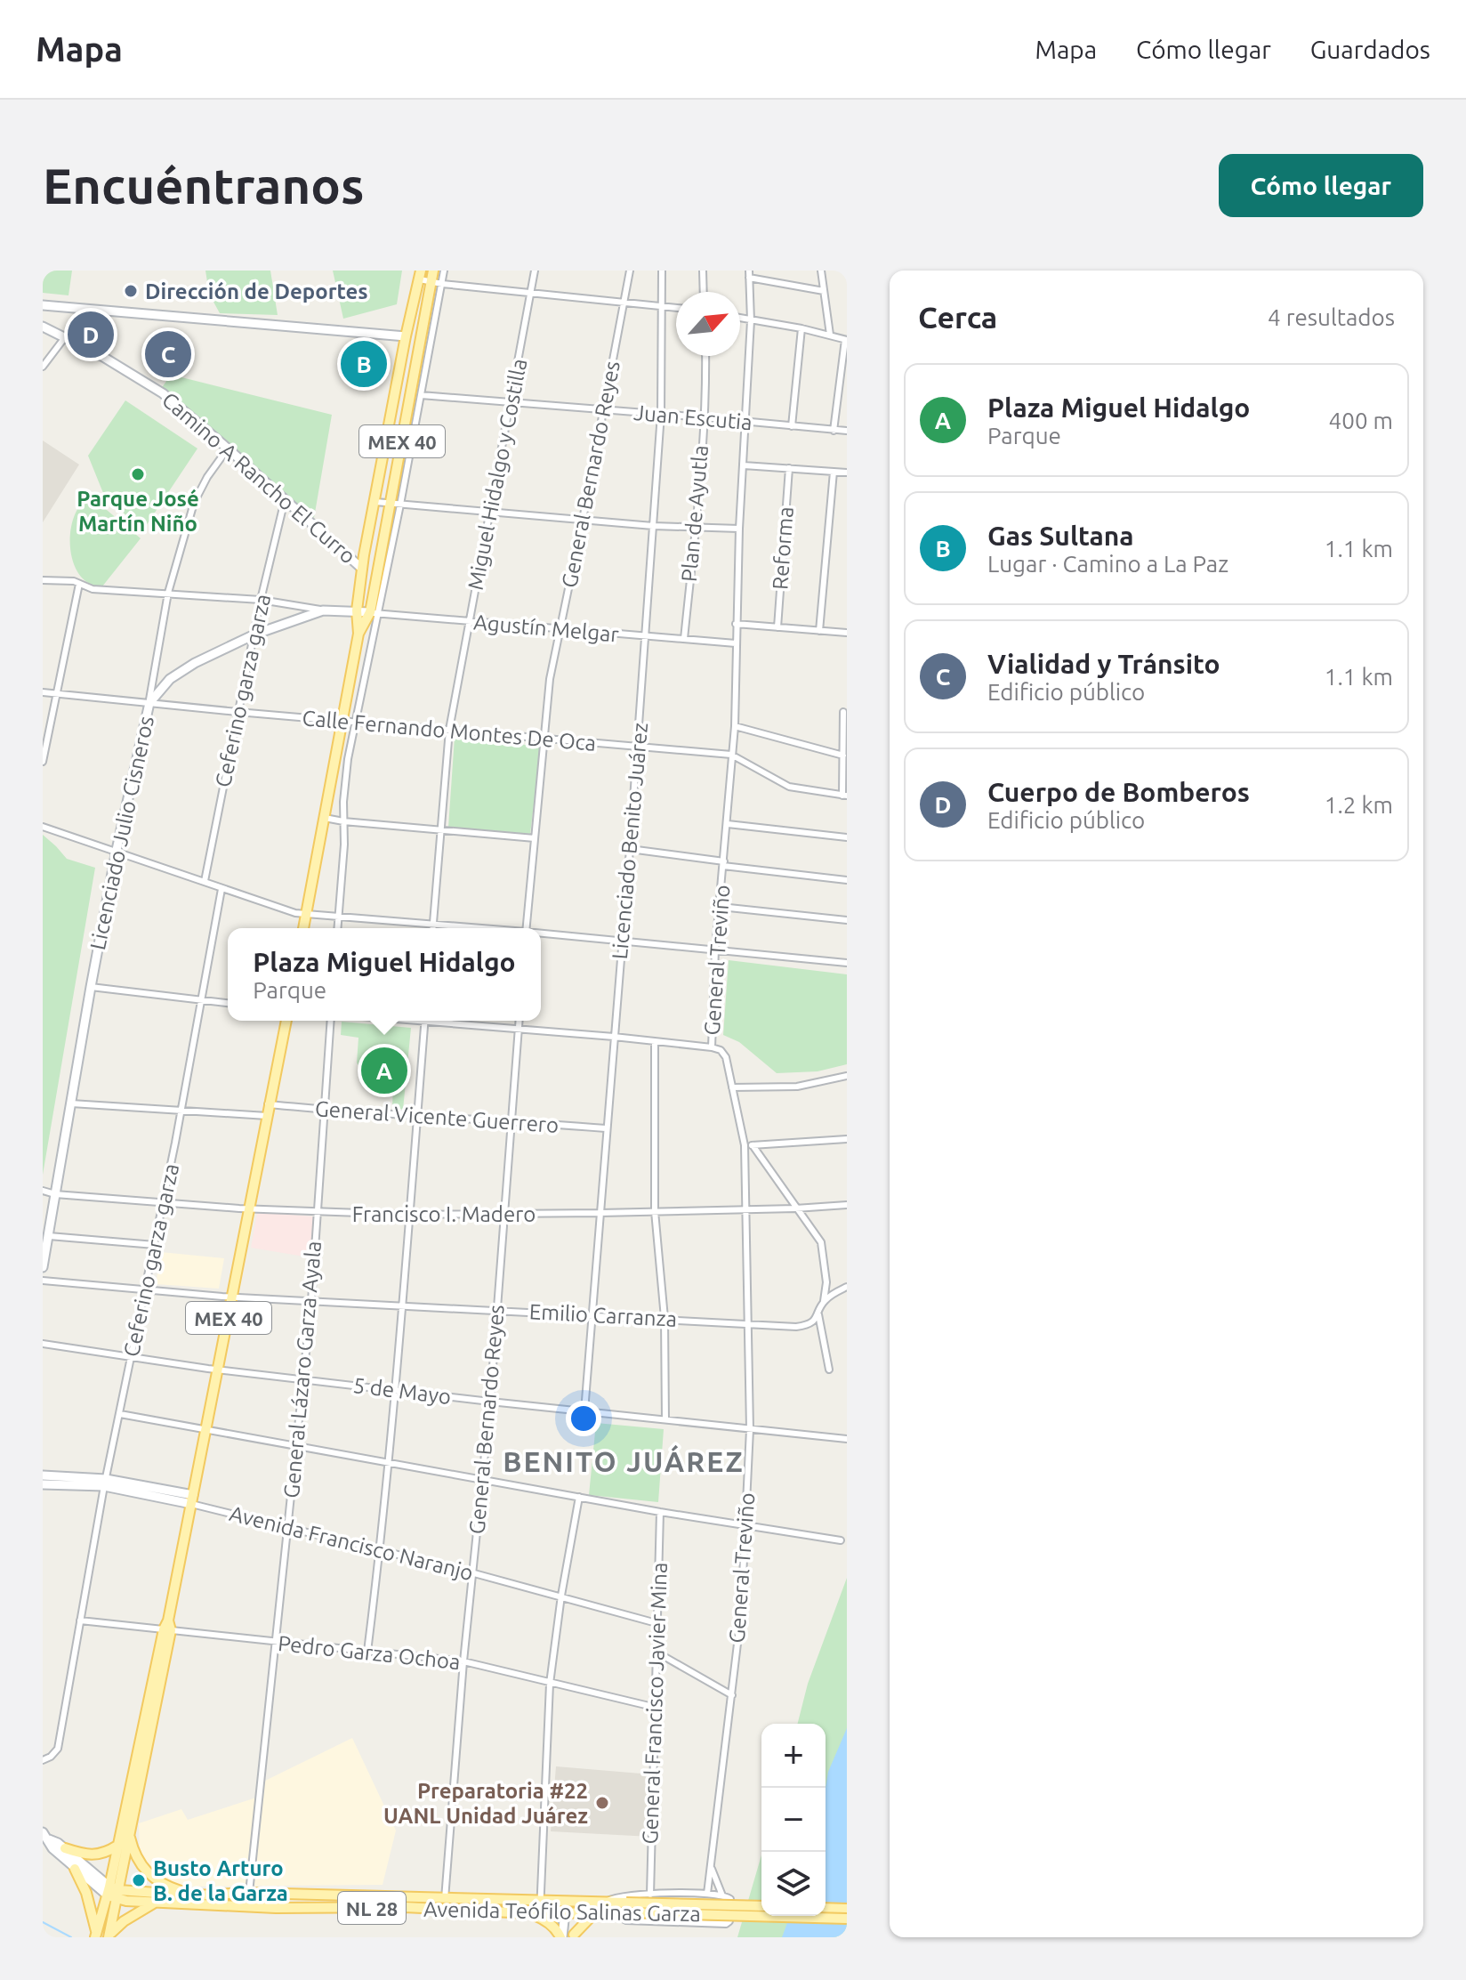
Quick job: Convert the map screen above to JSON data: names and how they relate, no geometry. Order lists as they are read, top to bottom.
{
  "streets": {
    "main road": ["MEX 40", "NL 28", "Avenida Teófilo Salinas Garza"],
    "street": [
      "Juan Escutia",
      "Miguel Hidalgo y Costilla",
      "General Bernardo Reyes",
      "Camino A Rancho El Curro",
      "Plan de Ayutla",
      "Reforma",
      "Agustín Melgar",
      "Ceferino garza garza",
      "Calle Fernando Montes De Oca",
      "Licenciado Julio Cisneros",
      "Licenciado Benito Juárez",
      "General Treviño",
      "General Vicente Guerrero",
      "Francisco I. Madero",
      "Emilio Carranza",
      "General Lázaro Garza Ayala",
      "5 de Mayo",
      "Avenida Francisco Naranjo",
      "Pedro Garza Ochoa",
      "General Francisco Javier Mina"
    ]
  },
  "crossings": [
    ["Juan Escutia", "MEX 40"],
    ["Juan Escutia", "Miguel Hidalgo y Costilla"],
    ["Juan Escutia", "General Bernardo Reyes"],
    ["Juan Escutia", "Plan de Ayutla"],
    ["Juan Escutia", "Licenciado Benito Juárez"],
    ["Juan Escutia", "General Treviño"],
    ["MEX 40", "Camino A Rancho El Curro"],
    ["MEX 40", "Agustín Melgar"],
    ["MEX 40", "Calle Fernando Montes De Oca"],
    ["MEX 40", "Licenciado Julio Cisneros"],
    ["MEX 40", "General Vicente Guerrero"],
    ["MEX 40", "Francisco I. Madero"],
    ["MEX 40", "Emilio Carranza"],
    ["MEX 40", "5 de Mayo"],
    ["MEX 40", "Avenida Francisco Naranjo"],
    ["MEX 40", "Pedro Garza Ochoa"],
    ["MEX 40", "Avenida Teófilo Salinas Garza"],
    ["Miguel Hidalgo y Costilla", "Agustín Melgar"],
    ["Miguel Hidalgo y Costilla", "Calle Fernando Montes De Oca"],
    ["General Bernardo Reyes", "Agustín Melgar"],
    ["General Bernardo Reyes", "Calle Fernando Montes De Oca"],
    ["General Bernardo Reyes", "General Vicente Guerrero"],
    ["General Bernardo Reyes", "Francisco I. Madero"],
    ["General Bernardo Reyes", "Emilio Carranza"],
    ["General Bernardo Reyes", "5 de Mayo"],
    ["General Bernardo Reyes", "Avenida Francisco Naranjo"],
    ["General Bernardo Reyes", "Pedro Garza Ochoa"],
    ["General Bernardo Reyes", "Avenida Teófilo Salinas Garza"],
    ["Camino A Rancho El Curro", "Ceferino garza garza"],
    ["Plan de Ayutla", "Agustín Melgar"],
    ["Agustín Melgar", "Licenciado Julio Cisneros"],
    ["Agustín Melgar", "Licenciado Benito Juárez"],
    ["Agustín Melgar", "General Treviño"],
    ["Ceferino garza garza", "Calle Fernando Montes De Oca"],
    ["Ceferino garza garza", "Licenciado Julio Cisneros"],
    ["Ceferino garza garza", "Francisco I. Madero"],
    ["Ceferino garza garza", "Emilio Carranza"],
    ["Ceferino garza garza", "5 de Mayo"],
    ["Ceferino garza garza", "Avenida Francisco Naranjo"],
    ["Ceferino garza garza", "Pedro Garza Ochoa"],
    ["Calle Fernando Montes De Oca", "Licenciado Julio Cisneros"],
    ["Calle Fernando Montes De Oca", "Licenciado Benito Juárez"],
    ["Calle Fernando Montes De Oca", "General Treviño"],
    ["Licenciado Julio Cisneros", "Francisco I. Madero"],
    ["Licenciado Benito Juárez", "General Vicente Guerrero"],
    ["Licenciado Benito Juárez", "Francisco I. Madero"],
    ["Licenciado Benito Juárez", "Emilio Carranza"],
    ["Licenciado Benito Juárez", "5 de Mayo"],
    ["General Treviño", "Francisco I. Madero"],
    ["General Treviño", "Emilio Carranza"],
    ["General Treviño", "5 de Mayo"],
    ["General Vicente Guerrero", "General Lázaro Garza Ayala"],
    ["Francisco I. Madero", "General Lázaro Garza Ayala"],
    ["Emilio Carranza", "General Lázaro Garza Ayala"],
    ["General Lázaro Garza Ayala", "5 de Mayo"],
    ["General Lázaro Garza Ayala", "Avenida Francisco Naranjo"],
    ["General Lázaro Garza Ayala", "Pedro Garza Ochoa"],
    ["General Lázaro Garza Ayala", "Avenida Teófilo Salinas Garza"],
    ["Avenida Francisco Naranjo", "General Francisco Javier Mina"],
    ["Pedro Garza Ochoa", "General Francisco Javier Mina"]
  ],
  "districts": ["BENITO JUÁREZ"],
  "places": [
    "Dirección de Deportes",
    "Parque José Martín Niño",
    "Preparatoria #22 UANL Unidad Juárez",
    "Busto Arturo B. de la Garza"
  ],
  "north": "top right",
  "page": {
    "header": "Mapa",
    "nav": ["Mapa", "Cómo llegar", "Guardados"],
    "buttons": "Cómo llegar",
    "title": "Encuéntranos",
    "heading": ["Cerca", "4 resultados"],
    "pins": [
      "D",
      "C",
      "B",
      "A"
    ],
    "list": [
      {
        "mark": "A",
        "name": "Plaza Miguel Hidalgo",
        "note": "Parque",
        "value": "400 m"
      },
      {
        "mark": "B",
        "name": "Gas Sultana",
        "note": "Lugar · Camino a La Paz",
        "value": "1.1 km"
      },
      {
        "mark": "C",
        "name": "Vialidad y Tránsito",
        "note": "Edificio público",
        "value": "1.1 km"
      },
      {
        "mark": "D",
        "name": "Cuerpo de Bomberos",
        "note": "Edificio público",
        "value": "1.2 km"
      }
    ],
    "popup": ["Plaza Miguel Hidalgo", "Parque"],
    "map_buttons": ["+", "−"]
  }
}
